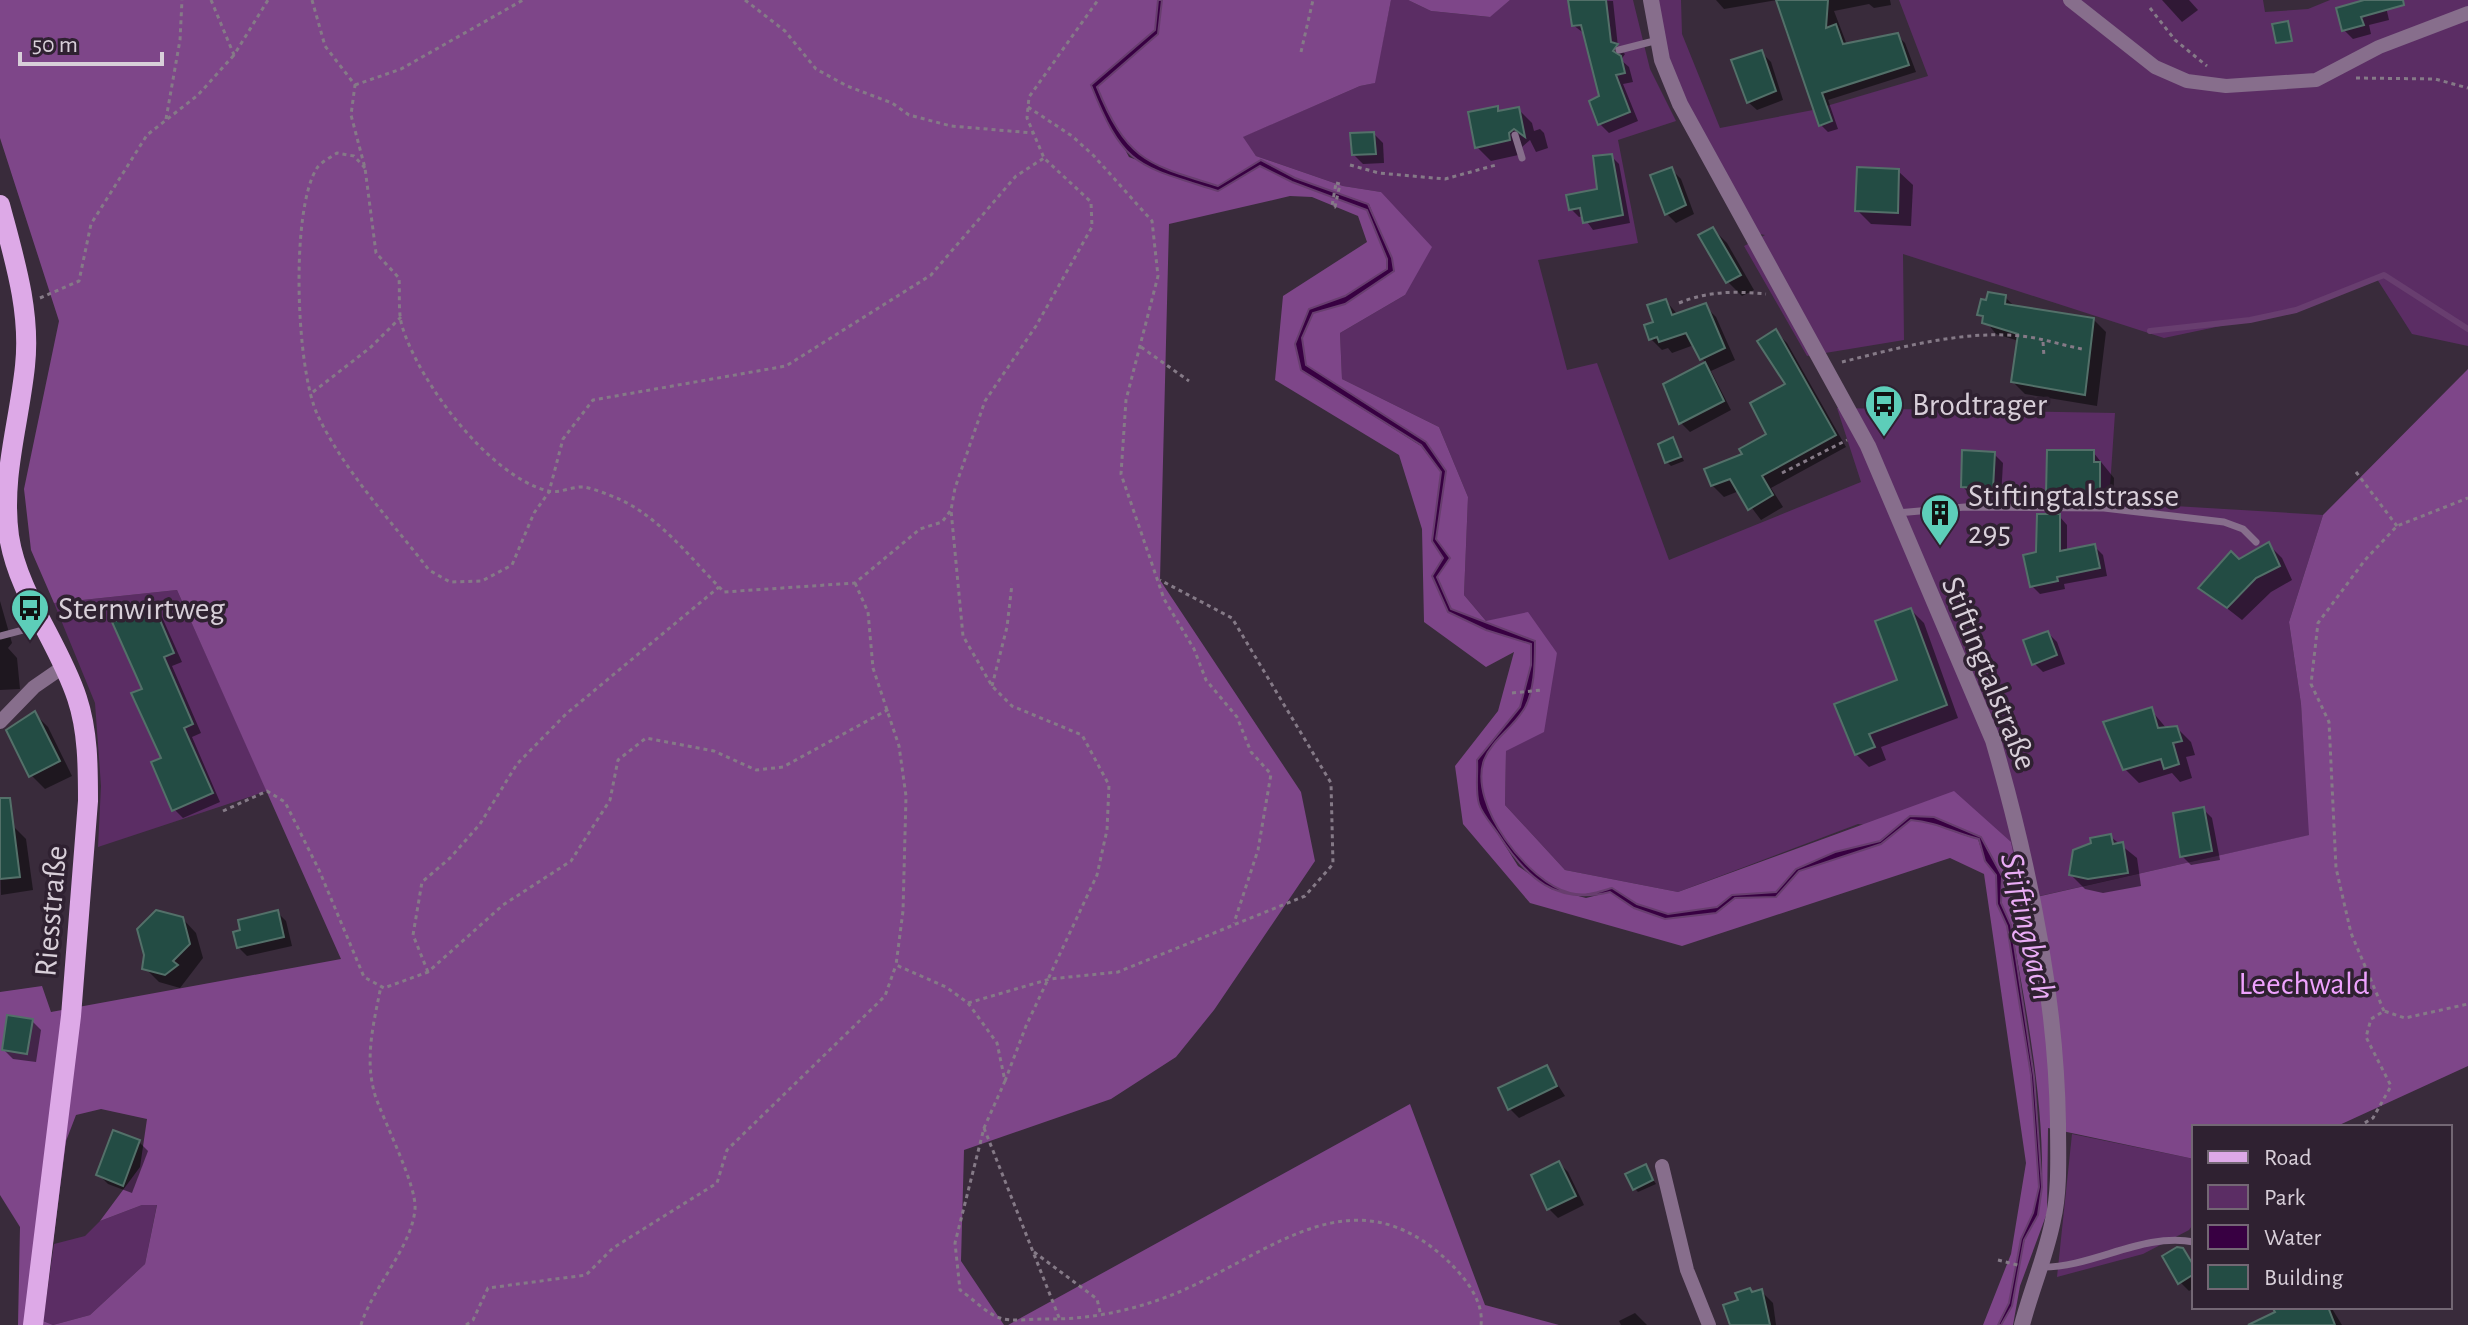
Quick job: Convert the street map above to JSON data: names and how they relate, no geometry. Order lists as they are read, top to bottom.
{
  "streets": {
    "main road": ["Riesstraße"],
    "street": ["Stiftingtalstraße"]
  },
  "water": ["Stiftingbach"],
  "parks": ["Leechwald"],
  "places": {
    "bus stop": ["Brodtrager", "Sternwirtweg"],
    "building": ["Stiftingtalstrasse 295"]
  },
  "legend": [
    "Road",
    "Park",
    "Water",
    "Building"
  ],
  "scale_bar": "50 m"
}
